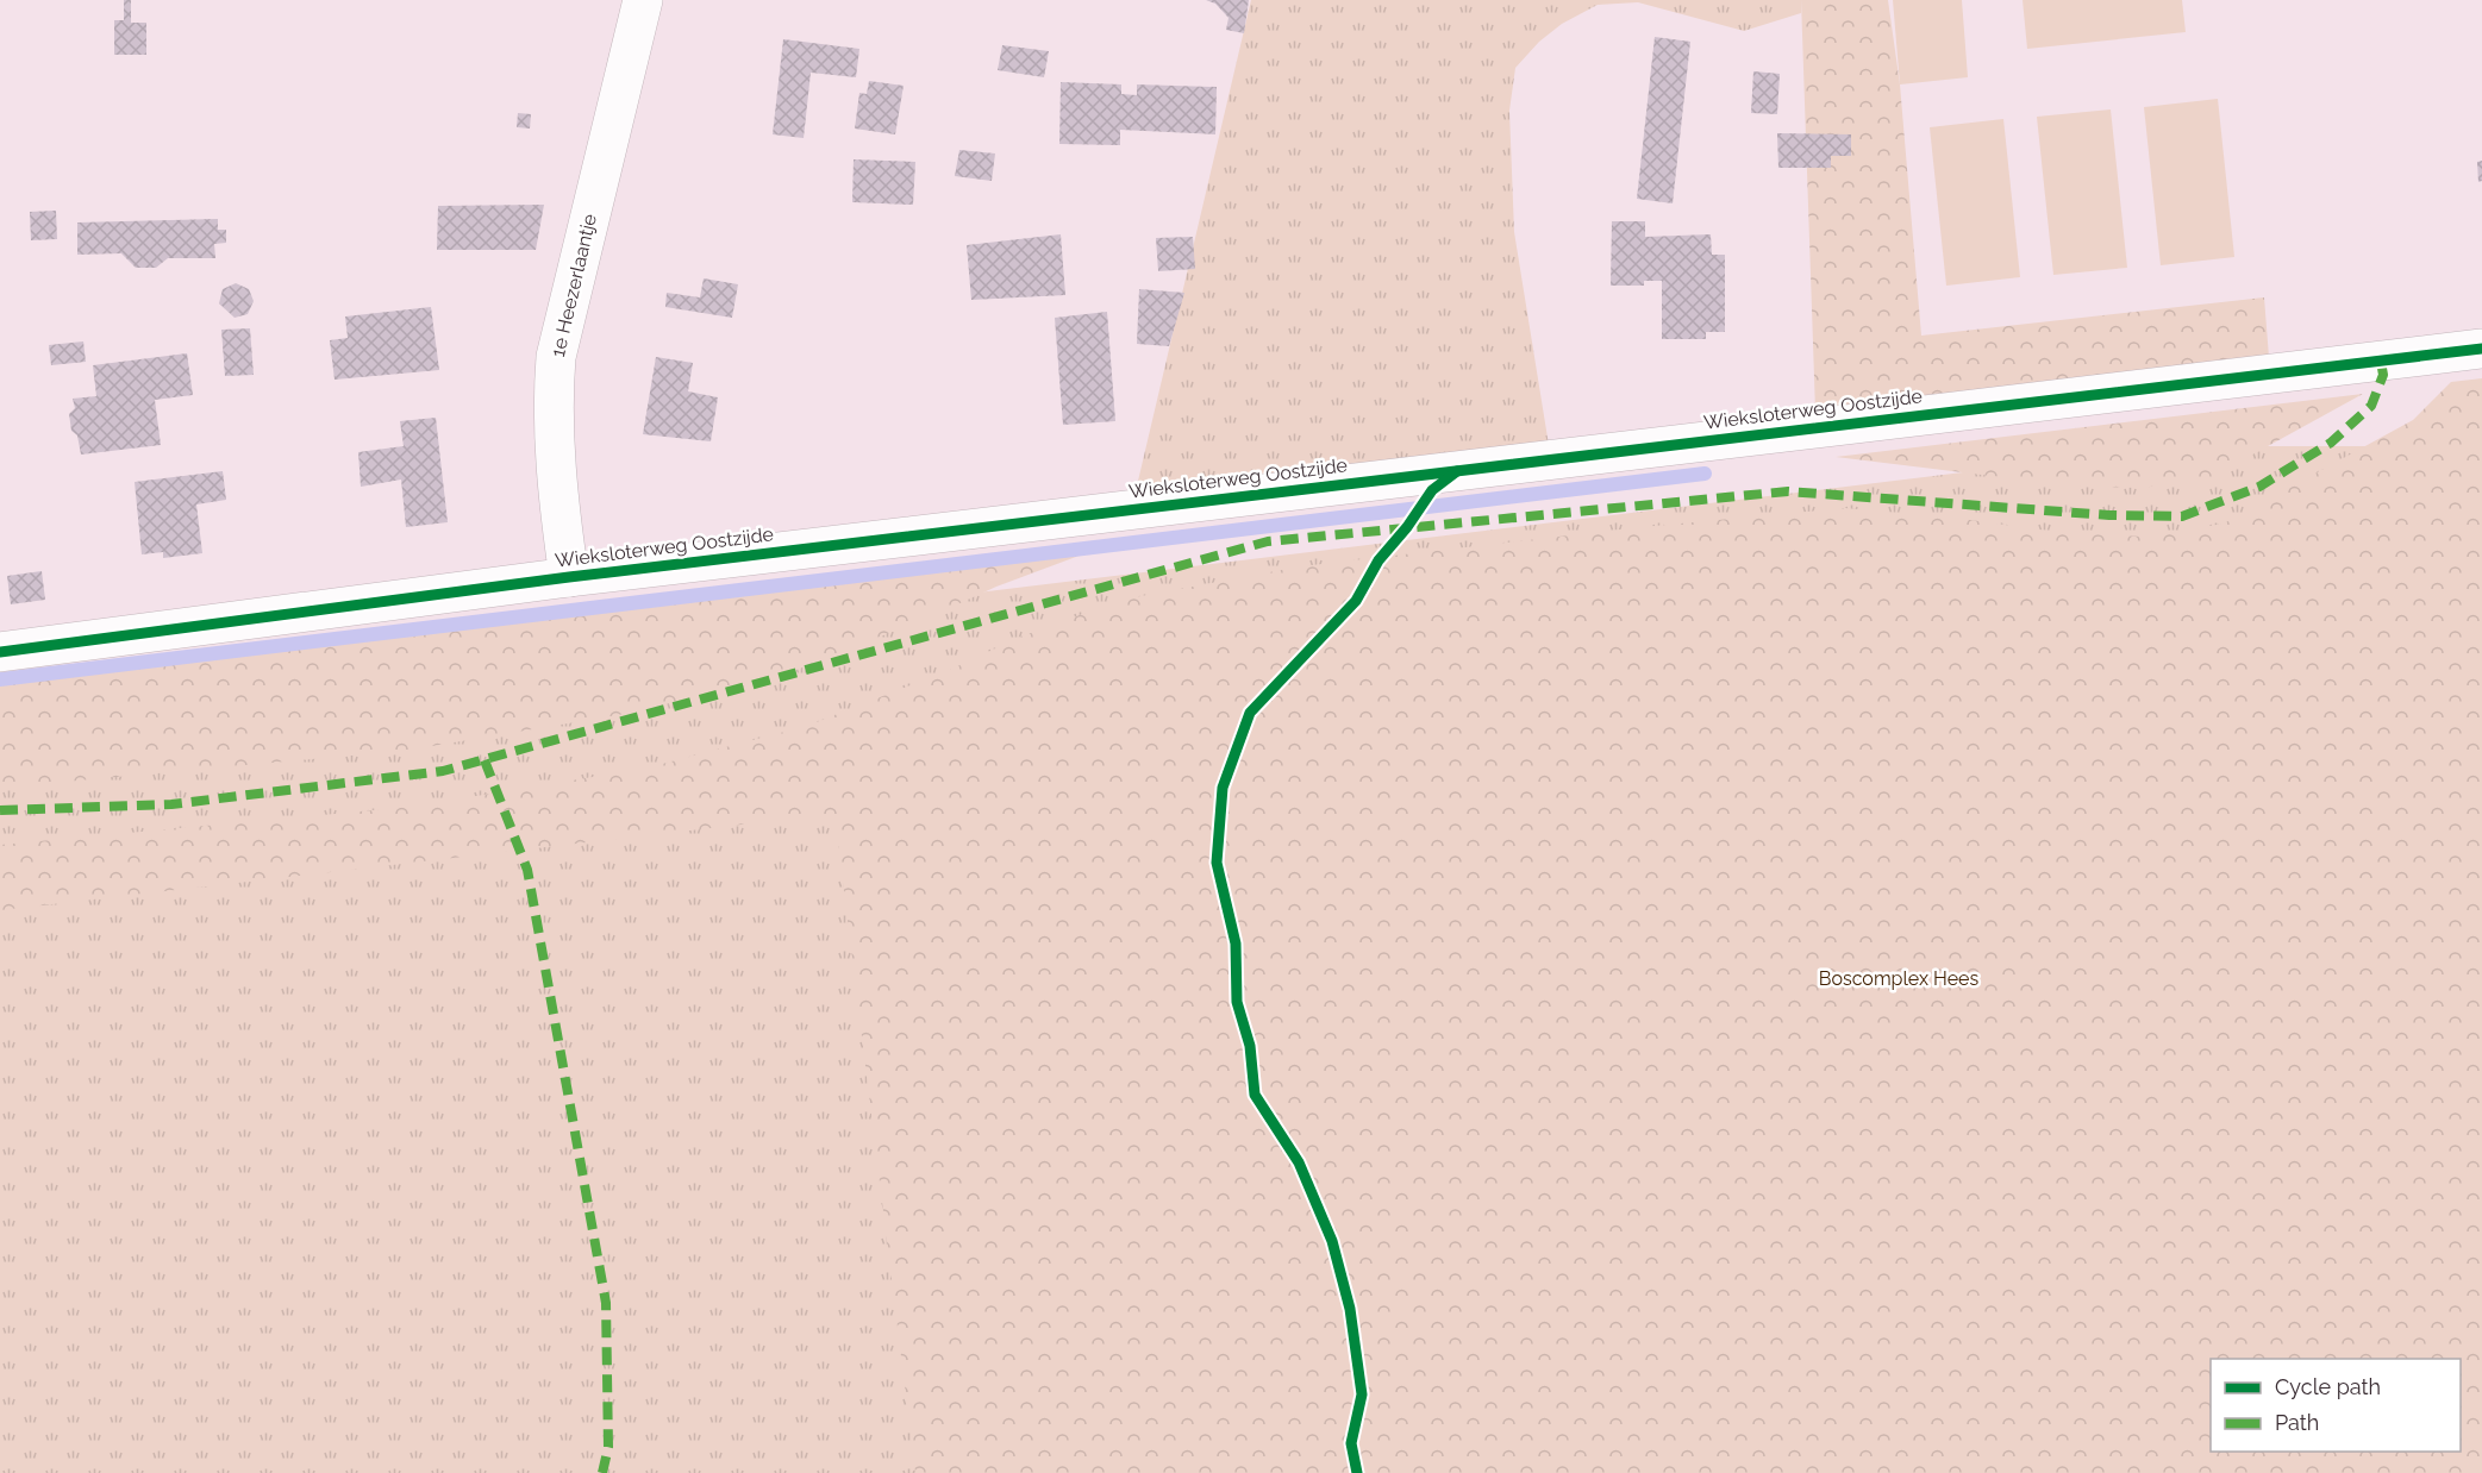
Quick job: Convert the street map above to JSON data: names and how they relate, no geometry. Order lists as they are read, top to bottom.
{
  "streets": {
    "street": ["1e Heezerlaantje", "Wieksloterweg Oostzijde"]
  },
  "crossings": [
    ["1e Heezerlaantje", "Wieksloterweg Oostzijde"]
  ],
  "parks": ["Boscomplex Hees"],
  "legend": ["Cycle path", "Path"]
}
